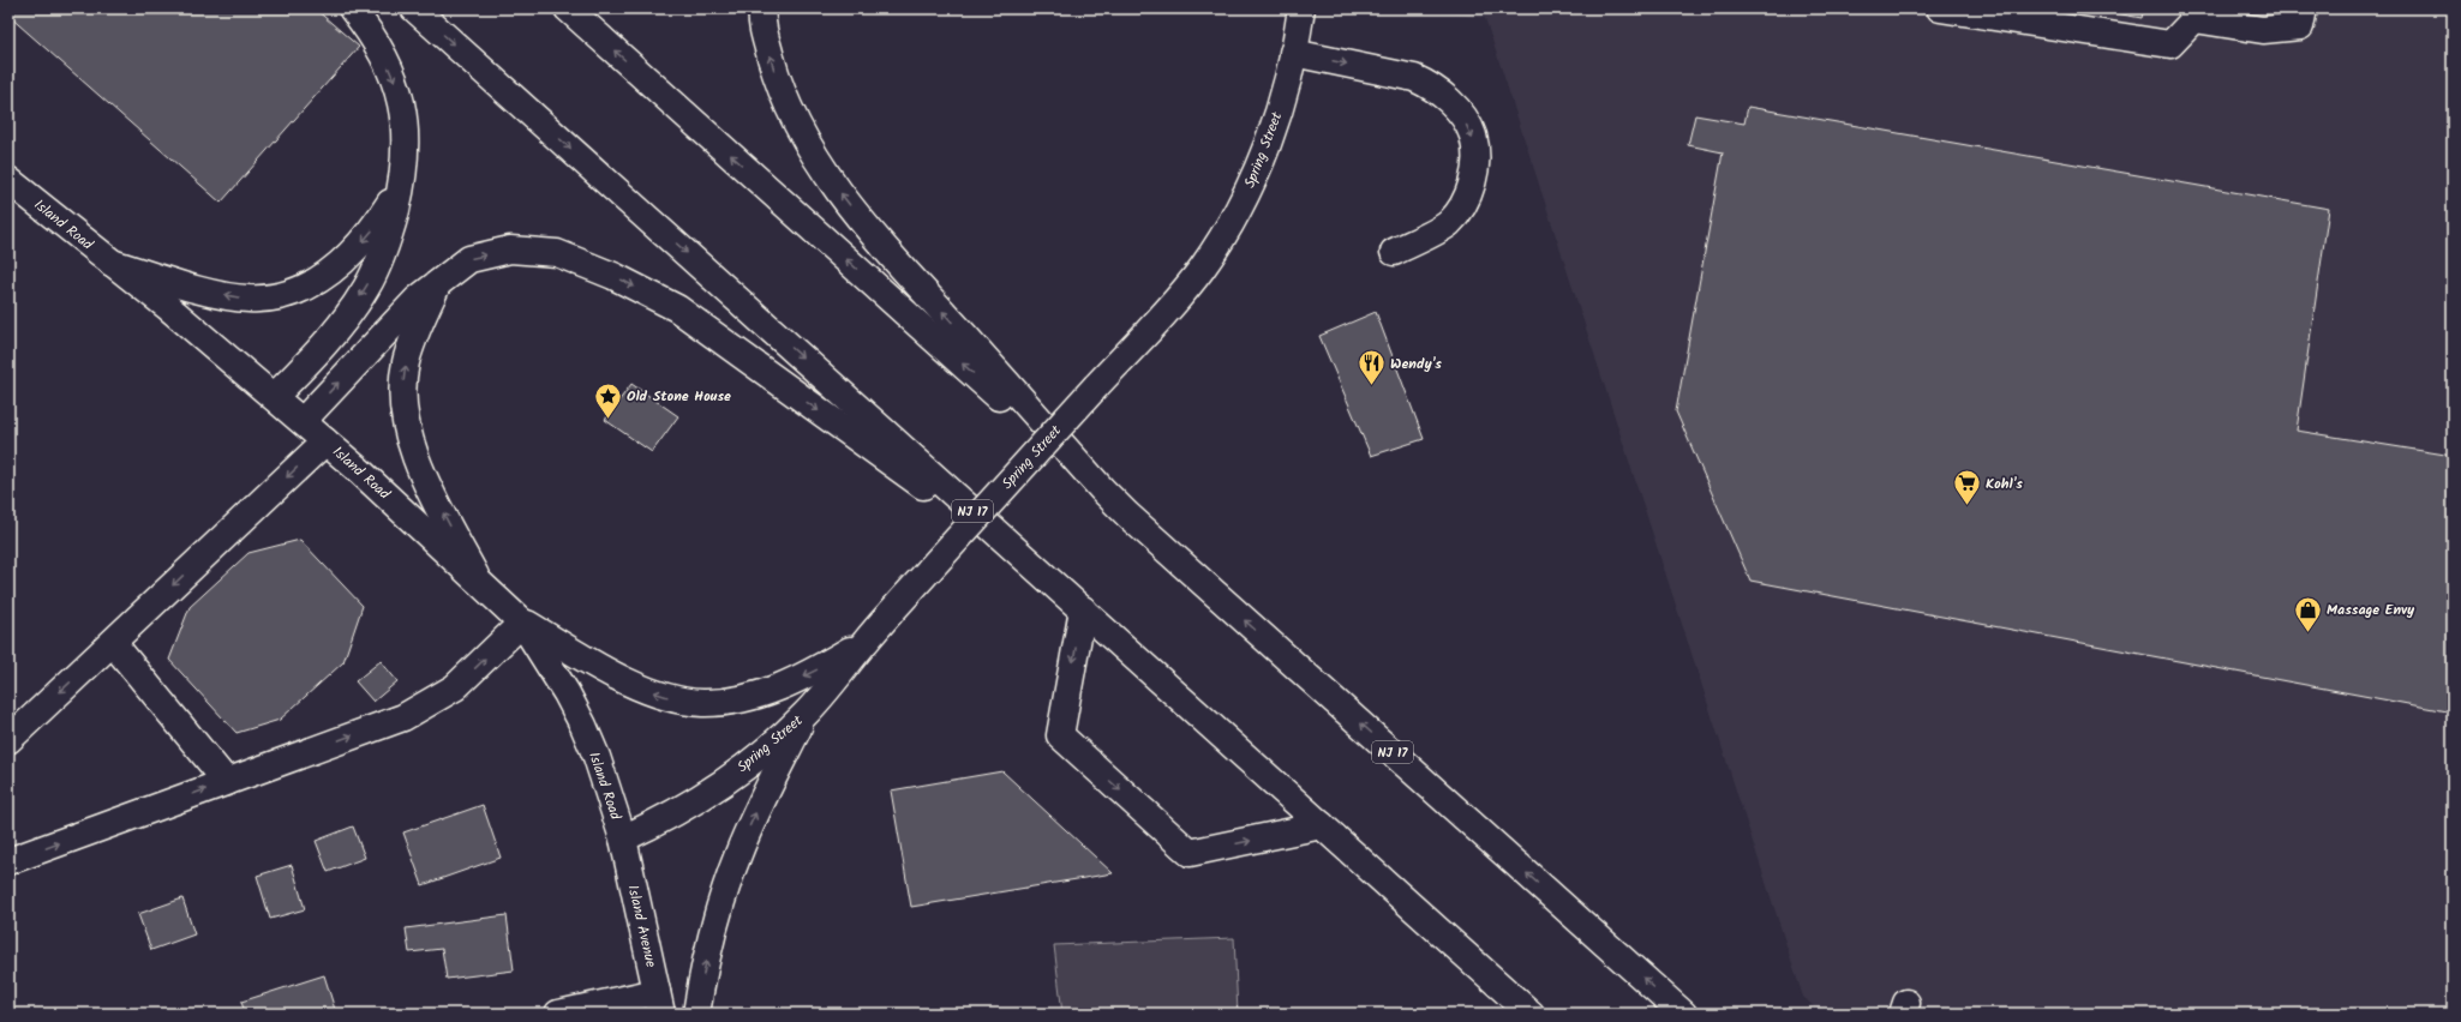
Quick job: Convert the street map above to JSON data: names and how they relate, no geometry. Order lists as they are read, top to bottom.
{
  "streets": {
    "main road": [
      "Spring Street",
      "Island Road",
      "NJ 17",
      "Island Avenue"
    ]
  },
  "crossings": [
    ["Spring Street", "Island Road"],
    ["Spring Street", "Island Avenue"],
    ["Island Road", "Island Avenue"]
  ],
  "places": {
    "restaurant": ["Wendy's"],
    "place": ["Old Stone House"],
    "supermarket": ["Kohl's"],
    "shop": ["Massage Envy"]
  }
}
